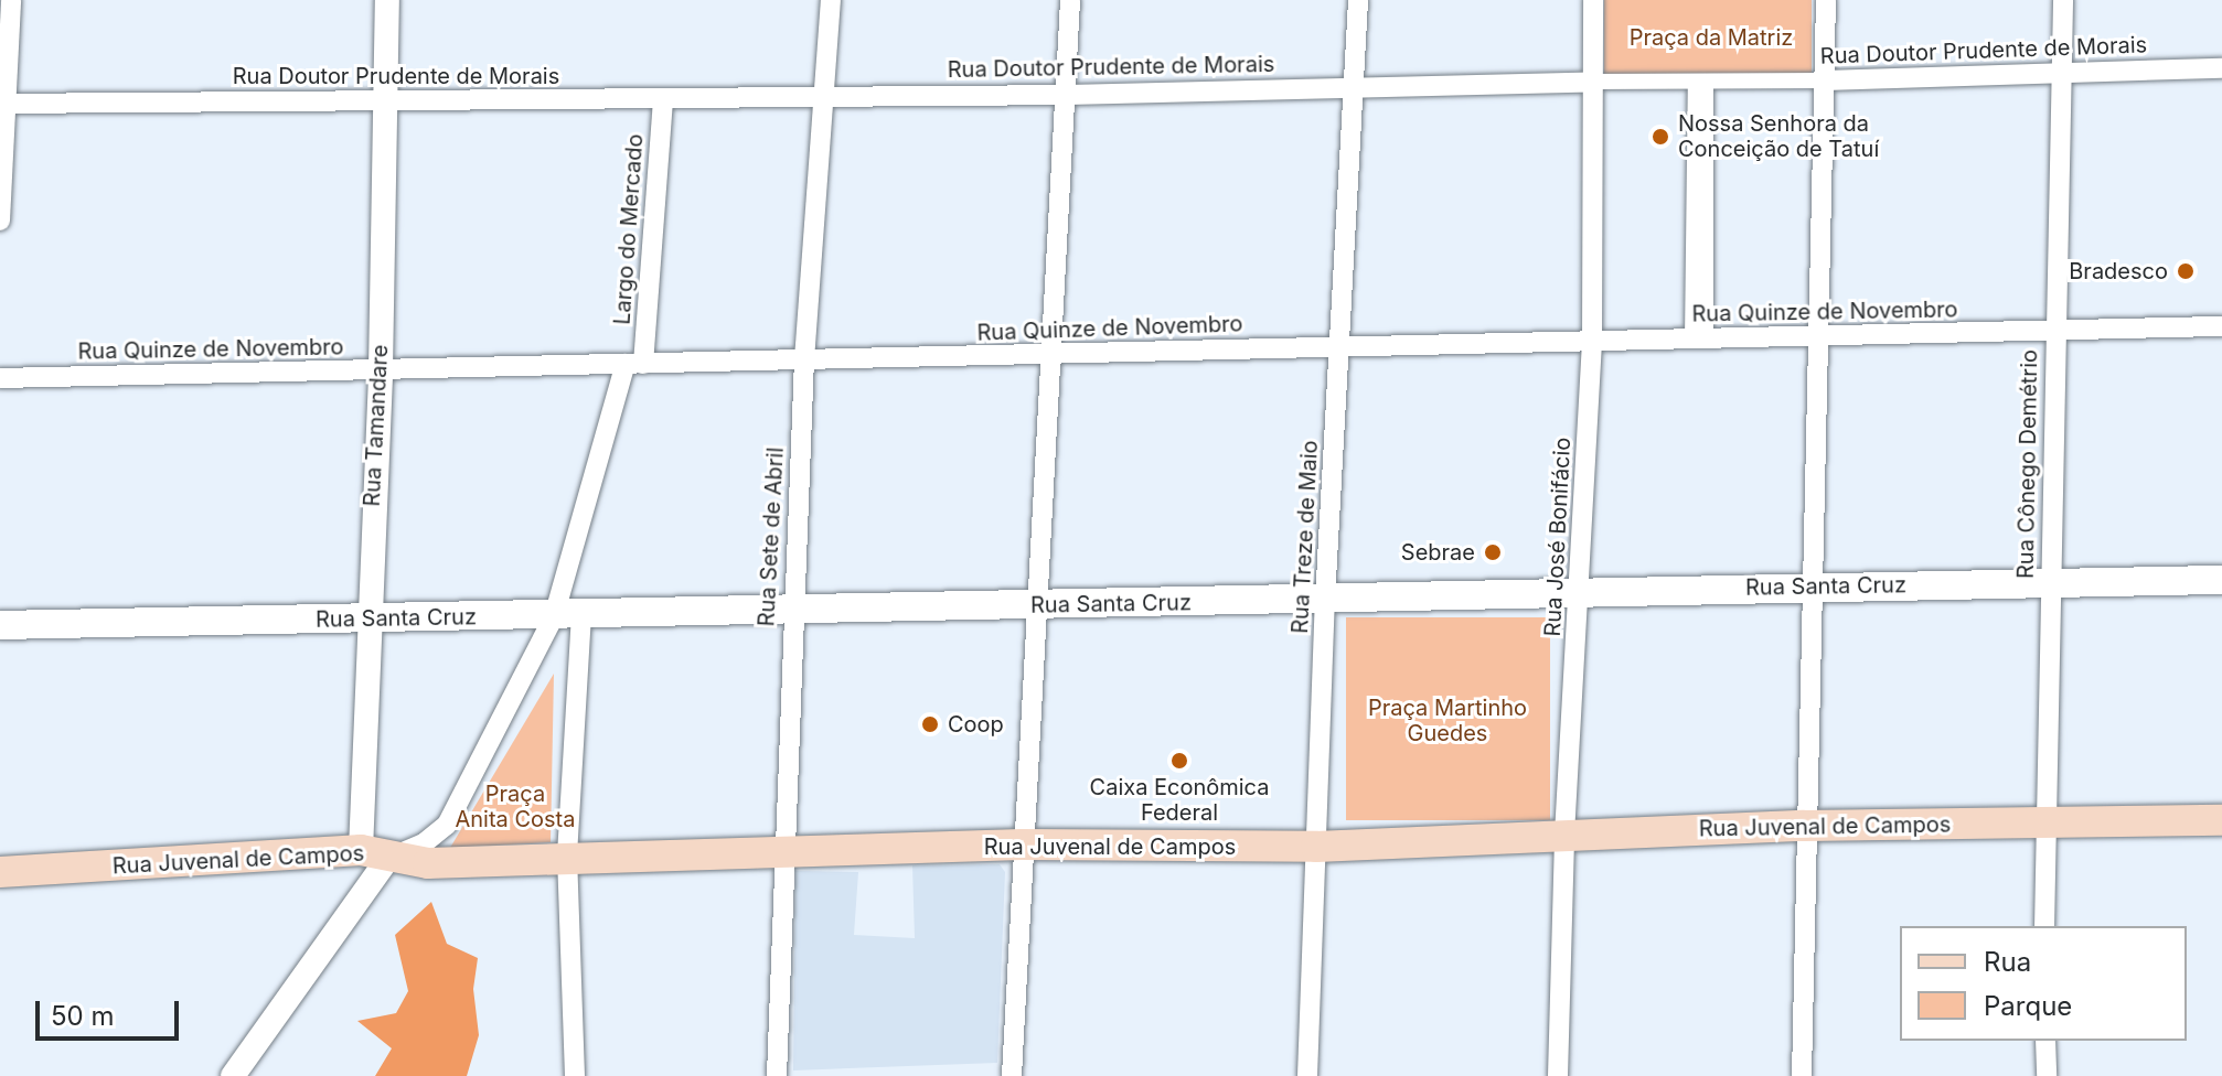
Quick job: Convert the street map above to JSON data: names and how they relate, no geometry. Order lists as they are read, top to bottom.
{
  "streets": {
    "main road": ["Rua Santa Cruz", "Rua Juvenal de Campos"],
    "street": [
      "Rua Doutor Prudente de Morais",
      "Largo do Mercado",
      "Rua Quinze de Novembro",
      "Rua Tamandare",
      "Rua Cônego Demétrio",
      "Rua Sete de Abril",
      "Rua Treze de Maio",
      "Rua José Bonifácio"
    ]
  },
  "crossings": [
    ["Rua Doutor Prudente de Morais", "Largo do Mercado"],
    ["Rua Doutor Prudente de Morais", "Rua Tamandare"],
    ["Rua Doutor Prudente de Morais", "Rua Cônego Demétrio"],
    ["Rua Doutor Prudente de Morais", "Rua Sete de Abril"],
    ["Rua Doutor Prudente de Morais", "Rua Treze de Maio"],
    ["Rua Doutor Prudente de Morais", "Rua José Bonifácio"],
    ["Largo do Mercado", "Rua Quinze de Novembro"],
    ["Largo do Mercado", "Rua Santa Cruz"],
    ["Rua Quinze de Novembro", "Rua Tamandare"],
    ["Rua Quinze de Novembro", "Rua Cônego Demétrio"],
    ["Rua Quinze de Novembro", "Rua Sete de Abril"],
    ["Rua Quinze de Novembro", "Rua Treze de Maio"],
    ["Rua Quinze de Novembro", "Rua José Bonifácio"],
    ["Rua Tamandare", "Rua Santa Cruz"],
    ["Rua Tamandare", "Rua Juvenal de Campos"],
    ["Rua Cônego Demétrio", "Rua Santa Cruz"],
    ["Rua Cônego Demétrio", "Rua Juvenal de Campos"],
    ["Rua Sete de Abril", "Rua Santa Cruz"],
    ["Rua Sete de Abril", "Rua Juvenal de Campos"],
    ["Rua Treze de Maio", "Rua Santa Cruz"],
    ["Rua Treze de Maio", "Rua Juvenal de Campos"],
    ["Rua José Bonifácio", "Rua Santa Cruz"],
    ["Rua José Bonifácio", "Rua Juvenal de Campos"]
  ],
  "parks": ["Praça da Matriz", "Praça Martinho Guedes", "Praça Anita Costa"],
  "places": [
    "Nossa Senhora da Conceição de Tatuí",
    "Bradesco",
    "Sebrae",
    "Coop",
    "Caixa Econômica Federal"
  ],
  "legend": ["Rua", "Parque"],
  "scale_bar": "50 m"
}
